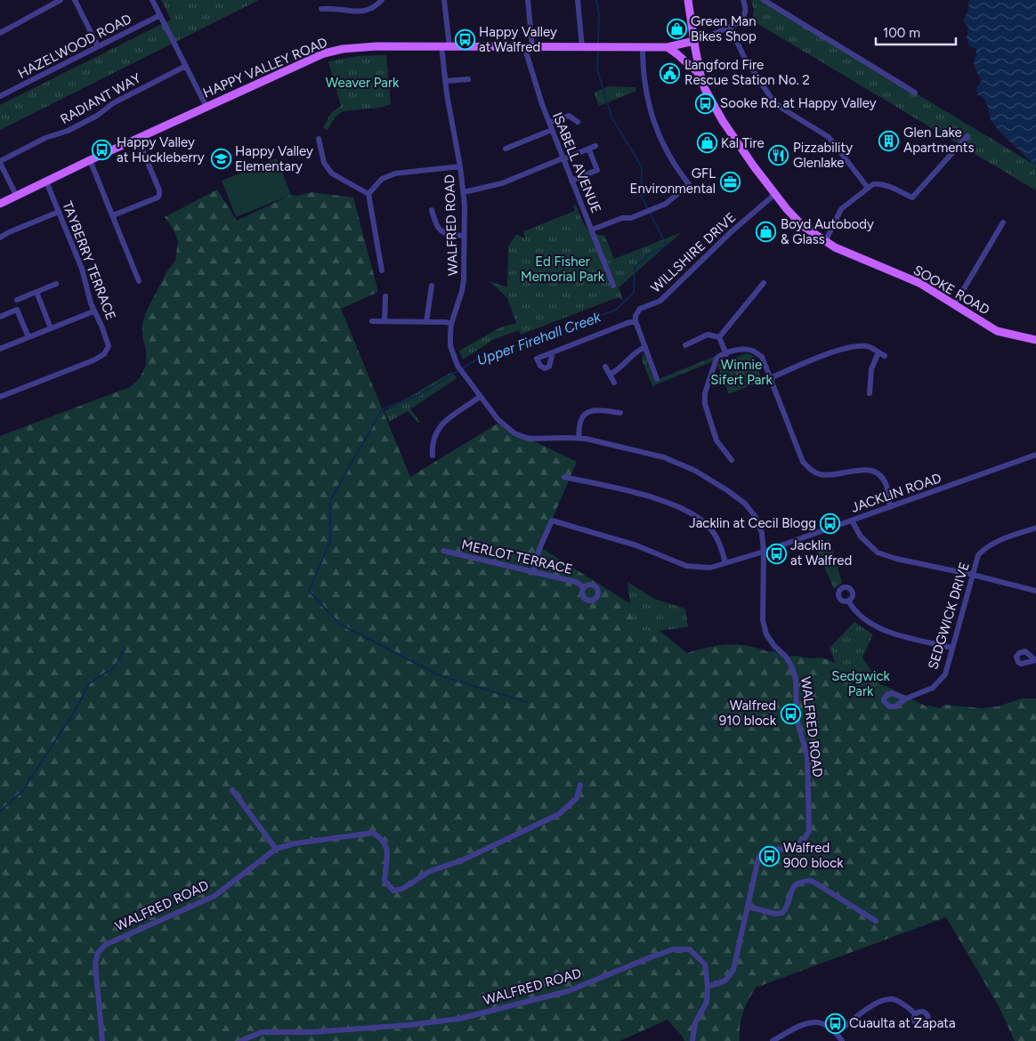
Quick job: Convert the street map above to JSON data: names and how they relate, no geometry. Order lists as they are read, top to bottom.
{
  "streets": {
    "main road": ["HAPPY VALLEY ROAD", "SOOKE ROAD"],
    "street": [
      "HAZELWOOD ROAD",
      "RADIANT WAY",
      "ISABELL AVENUE",
      "WALFRED ROAD",
      "WILLSHIRE DRIVE",
      "TAYBERRY TERRACE",
      "JACKLIN ROAD",
      "MERLOT TERRACE",
      "SEDGWICK DRIVE"
    ]
  },
  "crossings": [
    ["HAPPY VALLEY ROAD", "RADIANT WAY"],
    ["HAPPY VALLEY ROAD", "ISABELL AVENUE"],
    ["HAPPY VALLEY ROAD", "WALFRED ROAD"],
    ["HAPPY VALLEY ROAD", "TAYBERRY TERRACE"],
    ["HAPPY VALLEY ROAD", "SOOKE ROAD"],
    ["WALFRED ROAD", "JACKLIN ROAD"],
    ["WILLSHIRE DRIVE", "SOOKE ROAD"],
    ["JACKLIN ROAD", "MERLOT TERRACE"]
  ],
  "water": ["Upper Firehall Creek"],
  "parks": [
    "Weaver Park",
    "Ed Fisher Memorial Park",
    "Winnie Sifert Park",
    "Sedgwick Park"
  ],
  "places": {
    "shop": ["Green Man Bikes Shop", "Kal Tire", "Boyd Autobody & Glass"],
    "bus stop": [
      "Happy Valley at Walfred",
      "Sooke Rd. at Happy Valley",
      "Happy Valley at Huckleberry",
      "Jacklin at Cecil Blogg",
      "Jacklin at Walfred",
      "Walfred 910 block",
      "Walfred 900 block",
      "Cuaulta at Zapata"
    ],
    "public building": ["Langford Fire Rescue Station No. 2"],
    "building": ["Glen Lake Apartments"],
    "restaurant": ["Pizzability Glenlake"],
    "school or university": ["Happy Valley Elementary"],
    "office": ["GFL Environmental"]
  },
  "scale_bar": "100 m"
}
